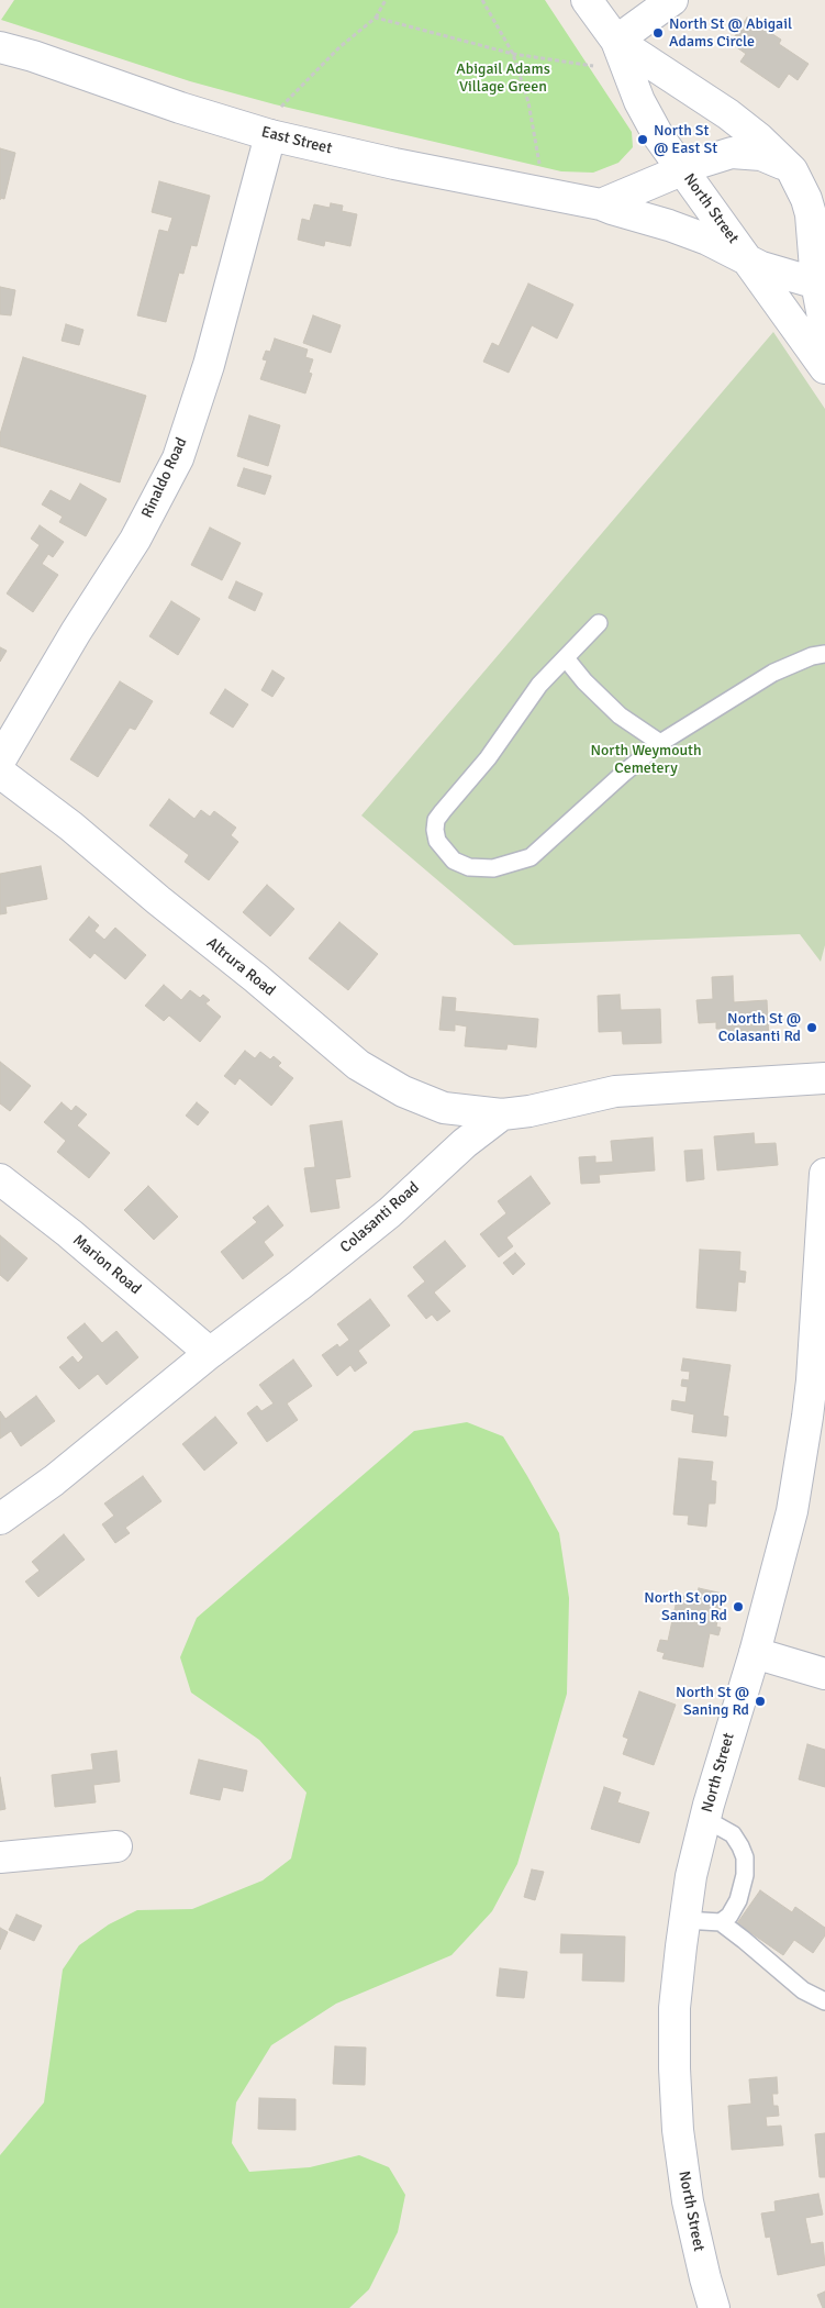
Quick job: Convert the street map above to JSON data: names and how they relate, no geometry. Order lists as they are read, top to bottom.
{
  "streets": {
    "street": [
      "East Street",
      "North Street",
      "Rinaldo Road",
      "Altrura Road",
      "Colasanti Road",
      "Marion Road"
    ]
  },
  "crossings": [
    ["East Street", "North Street"],
    ["East Street", "Rinaldo Road"],
    ["Altrura Road", "Colasanti Road"],
    ["Colasanti Road", "Marion Road"]
  ],
  "parks": ["Abigail Adams Village Green", "North Weymouth Cemetery"],
  "places": [
    "North St @ Abigail Adams Circle",
    "North St @ East St",
    "North St @ Colasanti Rd",
    "North St opp Saning Rd",
    "North St @ Saning Rd"
  ]
}
